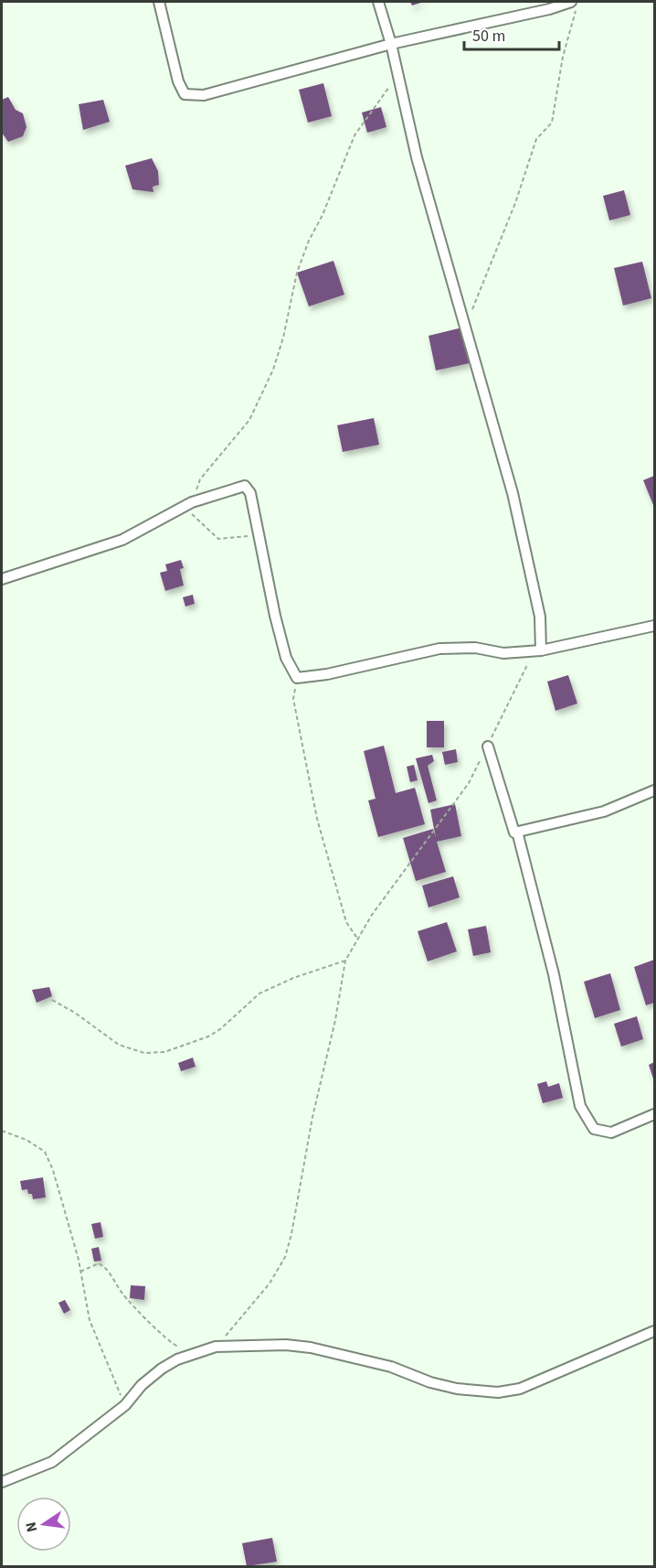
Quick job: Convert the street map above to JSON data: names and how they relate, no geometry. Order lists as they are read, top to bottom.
{
  "scale_bar": "50 m",
  "north": "left"
}
